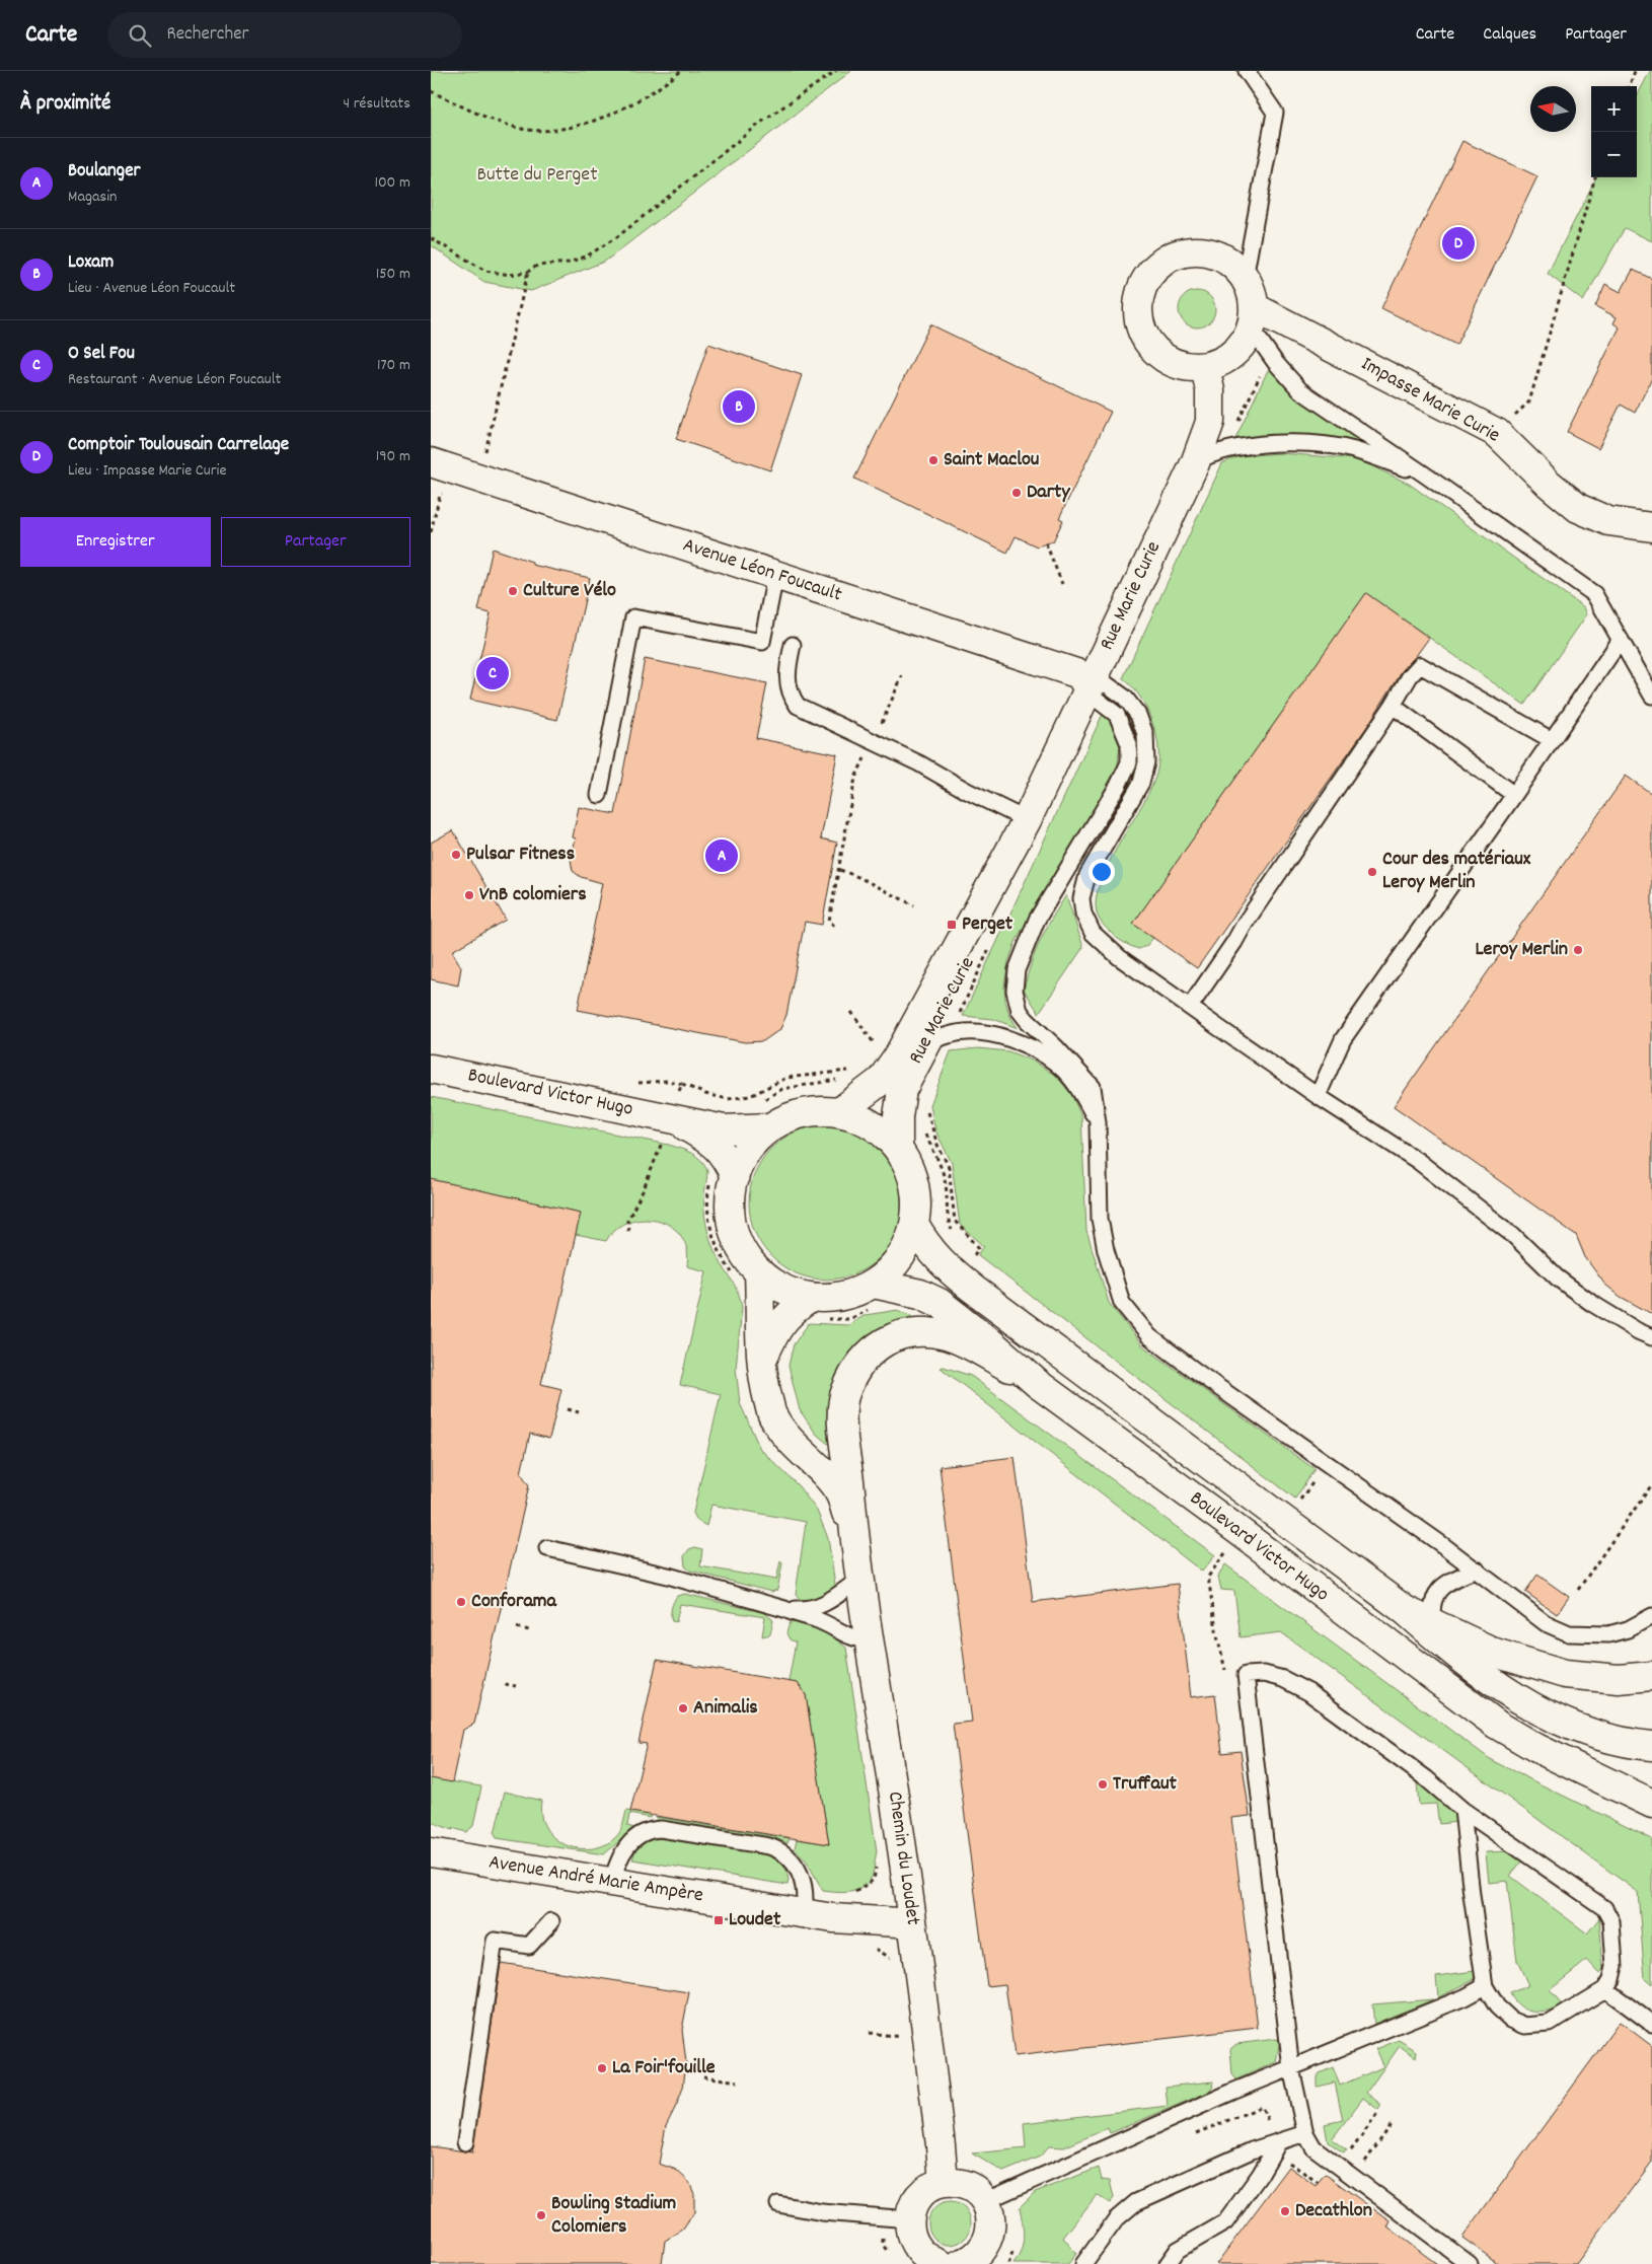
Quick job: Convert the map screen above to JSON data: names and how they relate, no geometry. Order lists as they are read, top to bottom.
{
  "streets": {
    "main road": [
      "Impasse Marie Curie",
      "Avenue Léon Foucault",
      "Rue Marie Curie",
      "Boulevard Victor Hugo",
      "Chemin du Loudet",
      "Avenue André Marie Ampère"
    ]
  },
  "crossings": [
    ["Impasse Marie Curie", "Rue Marie Curie"],
    ["Avenue Léon Foucault", "Rue Marie Curie"],
    ["Boulevard Victor Hugo", "Chemin du Loudet"],
    ["Chemin du Loudet", "Avenue André Marie Ampère"]
  ],
  "parks": ["Butte du Perget"],
  "places": {
    "other": [
      "Saint Maclou",
      "Darty",
      "Culture Vélo",
      "Pulsar Fitness",
      "Cour des matériaux Leroy Merlin",
      "VnB colomiers",
      "Leroy Merlin",
      "Conforama",
      "Animalis",
      "Truffaut",
      "La Foir'fouille",
      "Decathlon",
      "Bowling Stadium Colomiers"
    ],
    "transit": ["Perget", "Loudet"]
  },
  "north": "left",
  "page": {
    "header": "Carte",
    "search": "Rechercher",
    "nav": ["Carte", "Calques", "Partager"],
    "heading": ["À proximité", "4 résultats"],
    "map_buttons": ["+", "−"],
    "list": [
      {
        "mark": "A",
        "name": "Boulanger",
        "note": "Magasin",
        "value": "100 m"
      },
      {
        "mark": "B",
        "name": "Loxam",
        "note": "Lieu · Avenue Léon Foucault",
        "value": "150 m"
      },
      {
        "mark": "C",
        "name": "O Sel Fou",
        "note": "Restaurant · Avenue Léon Foucault",
        "value": "170 m"
      },
      {
        "mark": "D",
        "name": "Comptoir Toulousain Carrelage",
        "note": "Lieu · Impasse Marie Curie",
        "value": "190 m"
      }
    ],
    "pins": [
      "D",
      "B",
      "C",
      "A"
    ],
    "buttons": ["Enregistrer", "Partager"]
  }
}
